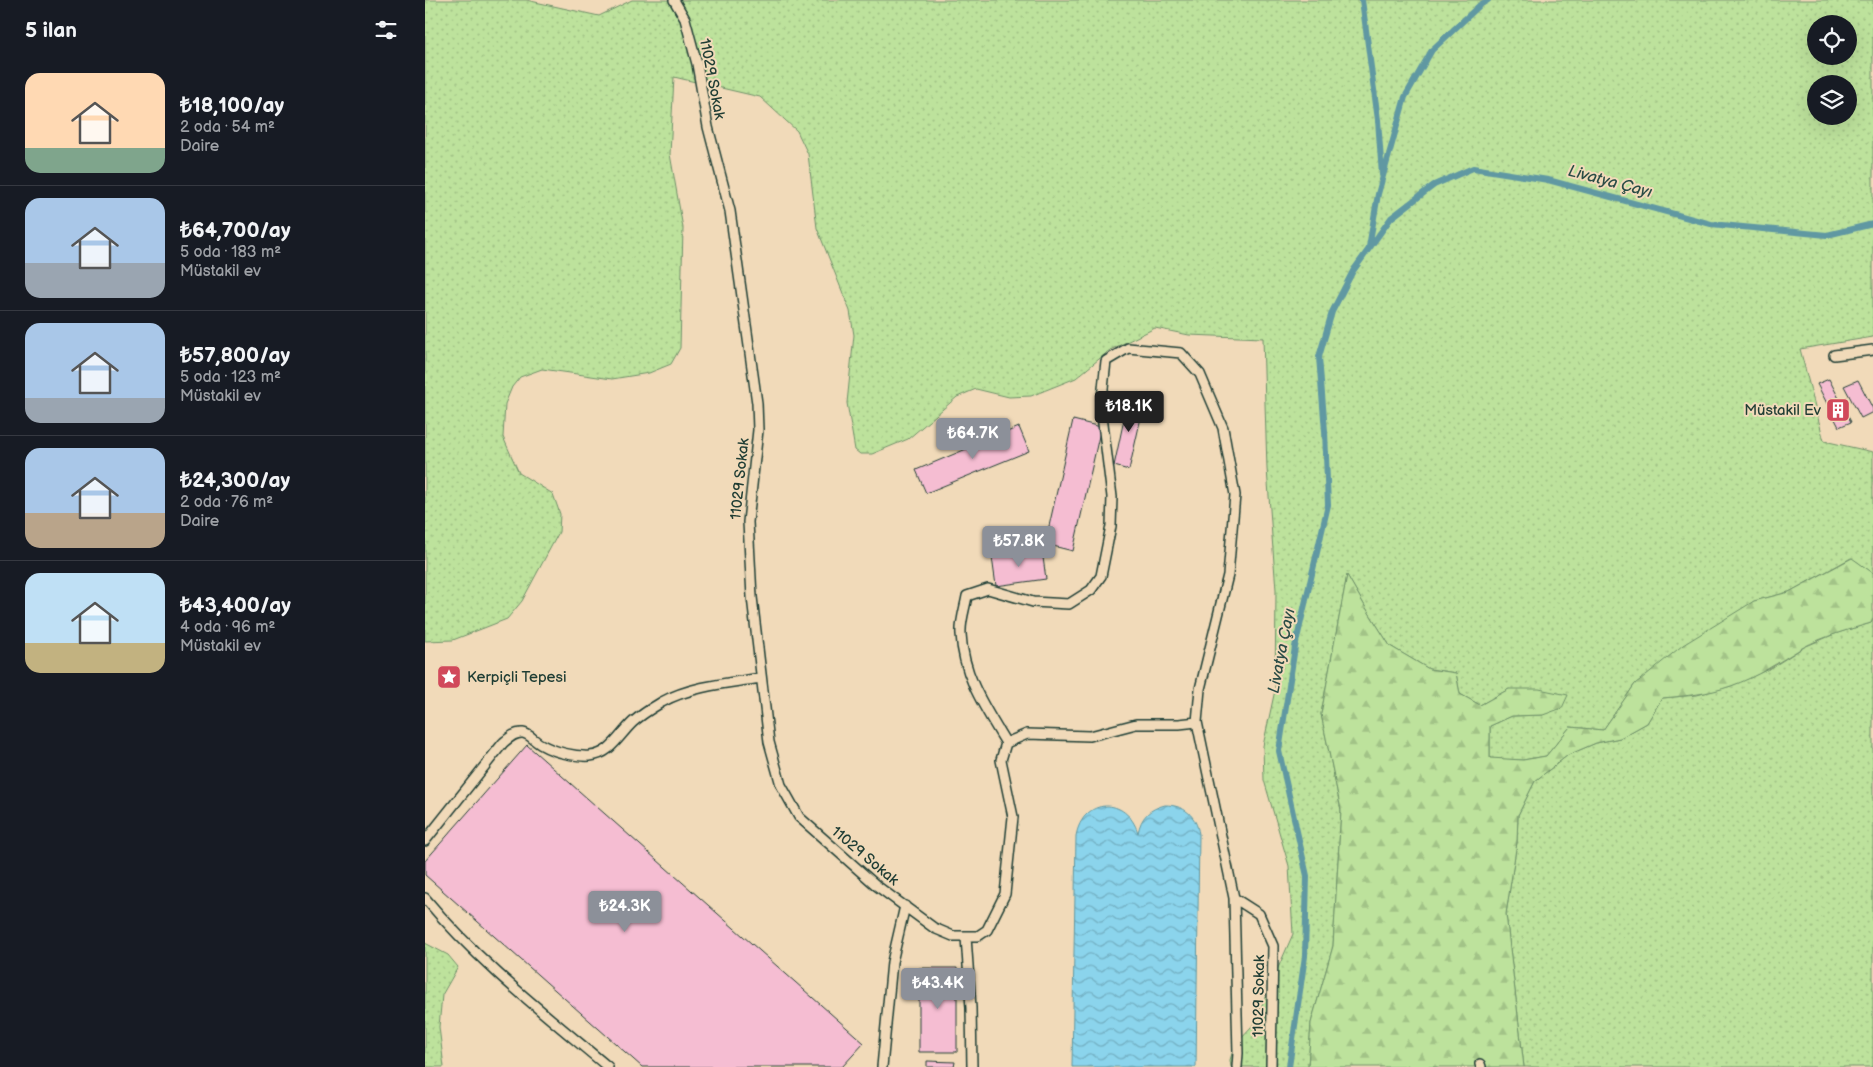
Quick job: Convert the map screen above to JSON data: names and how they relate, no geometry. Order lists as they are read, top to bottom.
{
  "streets": {
    "lane": ["11029 Sokak"]
  },
  "water": ["Livatya Çayı"],
  "places": {
    "building": ["Müstakil Ev"],
    "place": ["Kerpiçli Tepesi"]
  },
  "page": {
    "heading": "5 ilan",
    "list": [
      {
        "name": "₺18,100/ay",
        "note": "2 oda · 54 m² · Daire"
      },
      {
        "name": "₺64,700/ay",
        "note": "5 oda · 183 m² · Müstakil ev"
      },
      {
        "name": "₺57,800/ay",
        "note": "5 oda · 123 m² · Müstakil ev"
      },
      {
        "name": "₺24,300/ay",
        "note": "2 oda · 76 m² · Daire"
      },
      {
        "name": "₺43,400/ay",
        "note": "4 oda · 96 m² · Müstakil ev"
      }
    ],
    "price": [
      "₺18.1K",
      "₺64.7K",
      "₺57.8K",
      "₺24.3K",
      "₺43.4K"
    ]
  }
}
